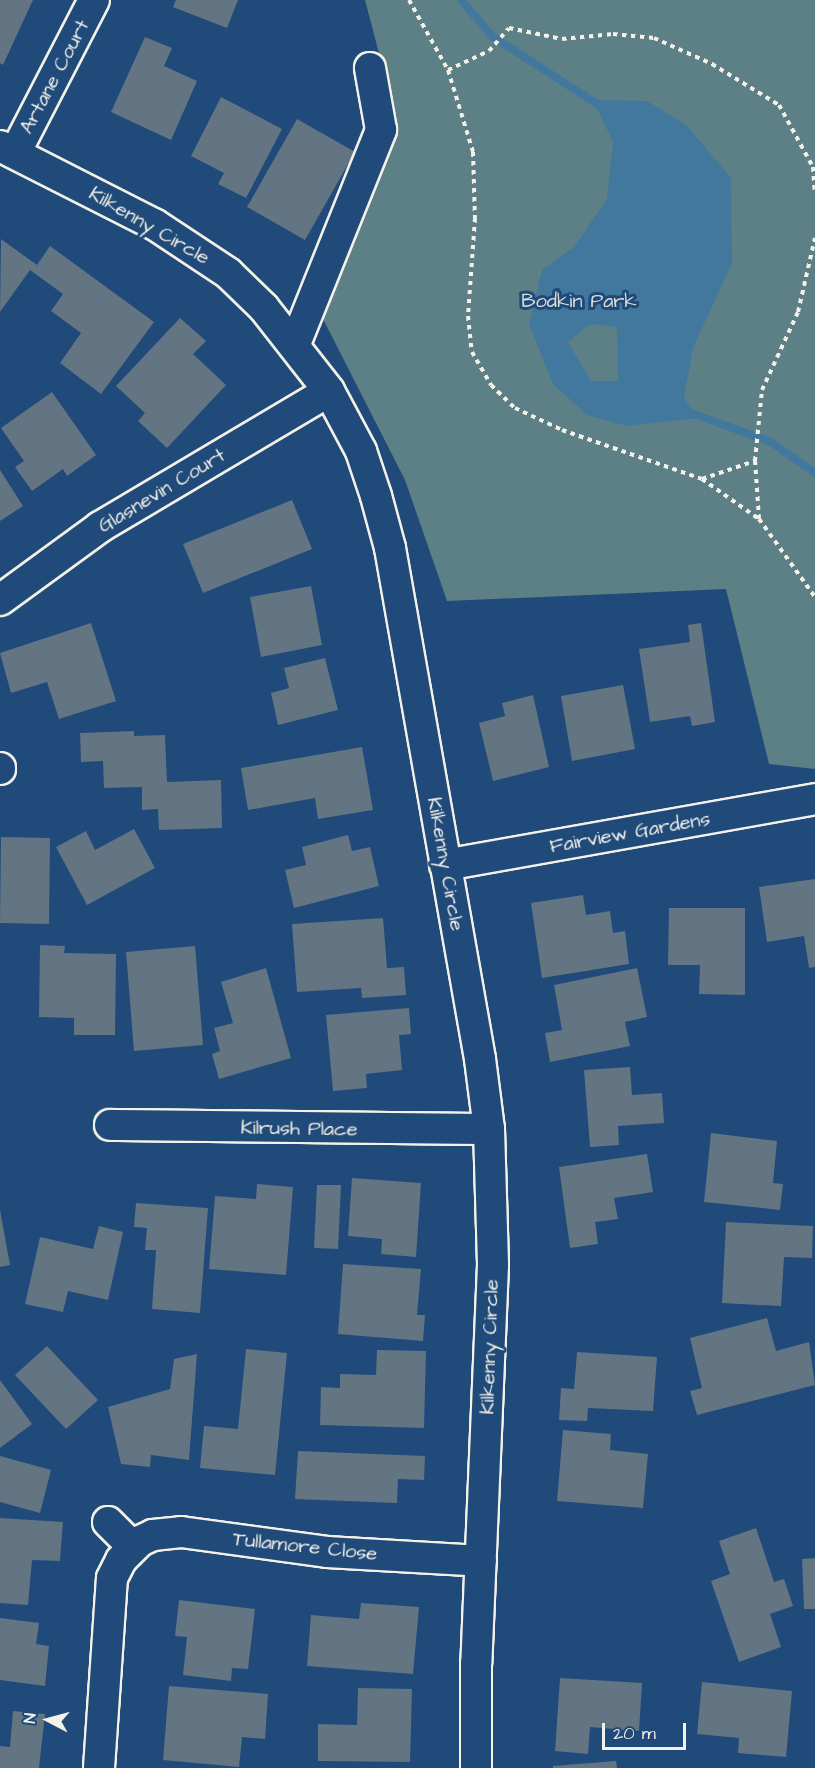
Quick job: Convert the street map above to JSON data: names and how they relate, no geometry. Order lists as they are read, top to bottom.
{
  "streets": {
    "street": [
      "Artane Court",
      "Kilkenny Circle",
      "Glasnevin Court",
      "Fairview Gardens",
      "Kilrush Place",
      "Tullamore Close"
    ]
  },
  "crossings": [
    ["Artane Court", "Kilkenny Circle"],
    ["Kilkenny Circle", "Glasnevin Court"],
    ["Kilkenny Circle", "Fairview Gardens"],
    ["Kilkenny Circle", "Kilrush Place"],
    ["Kilkenny Circle", "Tullamore Close"]
  ],
  "parks": ["Bodkin Park"],
  "scale_bar": "20 m",
  "north": "left"
}
